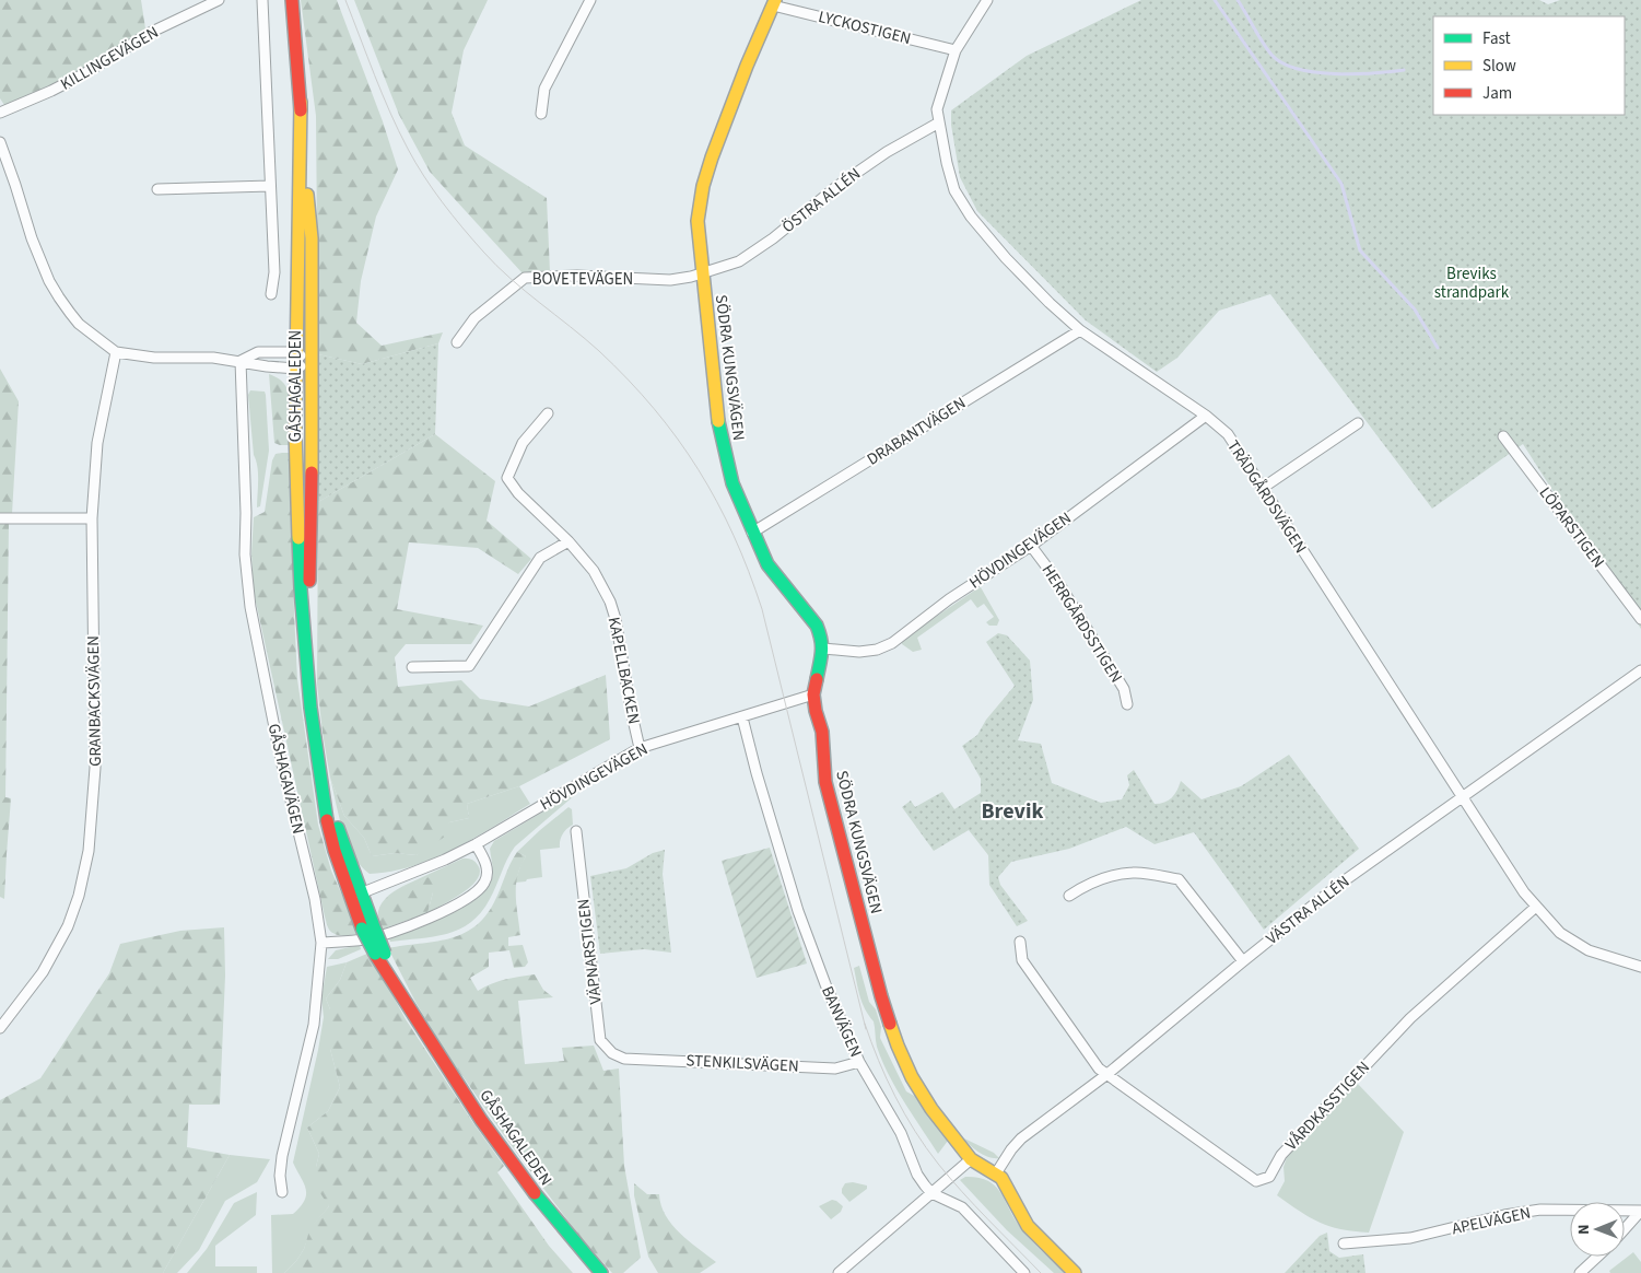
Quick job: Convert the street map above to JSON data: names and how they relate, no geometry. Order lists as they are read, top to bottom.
{
  "streets": {
    "main road": ["SÖDRA KUNGSVÄGEN", "GÅSHAGALEDEN"],
    "street": [
      "LYCKOSTIGEN",
      "KILLINGEVÄGEN",
      "ÖSTRA ALLÉN",
      "BOVETEVÄGEN",
      "DRABANTVÄGEN",
      "TRÄDGÅRDSVÄGEN",
      "LÖPARSTIGEN",
      "HÖVDINGEVÄGEN",
      "HERRGÅRDSSTIGEN",
      "KAPELLBACKEN",
      "GRANBACKSVÄGEN",
      "GÅSHAGAVÄGEN",
      "VÄSTRA ALLÉN",
      "VÄPNARSTIGEN",
      "BANVÄGEN",
      "STENKILSVÄGEN",
      "VÅRDKASSTIGEN",
      "APELVÄGEN"
    ]
  },
  "crossings": [
    ["LYCKOSTIGEN", "SÖDRA KUNGSVÄGEN"],
    ["LYCKOSTIGEN", "TRÄDGÅRDSVÄGEN"],
    ["ÖSTRA ALLÉN", "BOVETEVÄGEN"],
    ["ÖSTRA ALLÉN", "SÖDRA KUNGSVÄGEN"],
    ["ÖSTRA ALLÉN", "TRÄDGÅRDSVÄGEN"],
    ["BOVETEVÄGEN", "SÖDRA KUNGSVÄGEN"],
    ["SÖDRA KUNGSVÄGEN", "DRABANTVÄGEN"],
    ["SÖDRA KUNGSVÄGEN", "HÖVDINGEVÄGEN"],
    ["SÖDRA KUNGSVÄGEN", "VÄSTRA ALLÉN"],
    ["GÅSHAGALEDEN", "HÖVDINGEVÄGEN"],
    ["DRABANTVÄGEN", "TRÄDGÅRDSVÄGEN"],
    ["TRÄDGÅRDSVÄGEN", "HÖVDINGEVÄGEN"],
    ["TRÄDGÅRDSVÄGEN", "VÄSTRA ALLÉN"],
    ["TRÄDGÅRDSVÄGEN", "VÅRDKASSTIGEN"],
    ["HÖVDINGEVÄGEN", "HERRGÅRDSSTIGEN"],
    ["HÖVDINGEVÄGEN", "KAPELLBACKEN"],
    ["HÖVDINGEVÄGEN", "BANVÄGEN"],
    ["VÄSTRA ALLÉN", "VÅRDKASSTIGEN"],
    ["VÄPNARSTIGEN", "STENKILSVÄGEN"],
    ["BANVÄGEN", "STENKILSVÄGEN"]
  ],
  "districts": ["Brevik"],
  "parks": ["Breviks strandpark"],
  "legend": ["Fast", "Slow", "Jam"],
  "north": "left"
}
